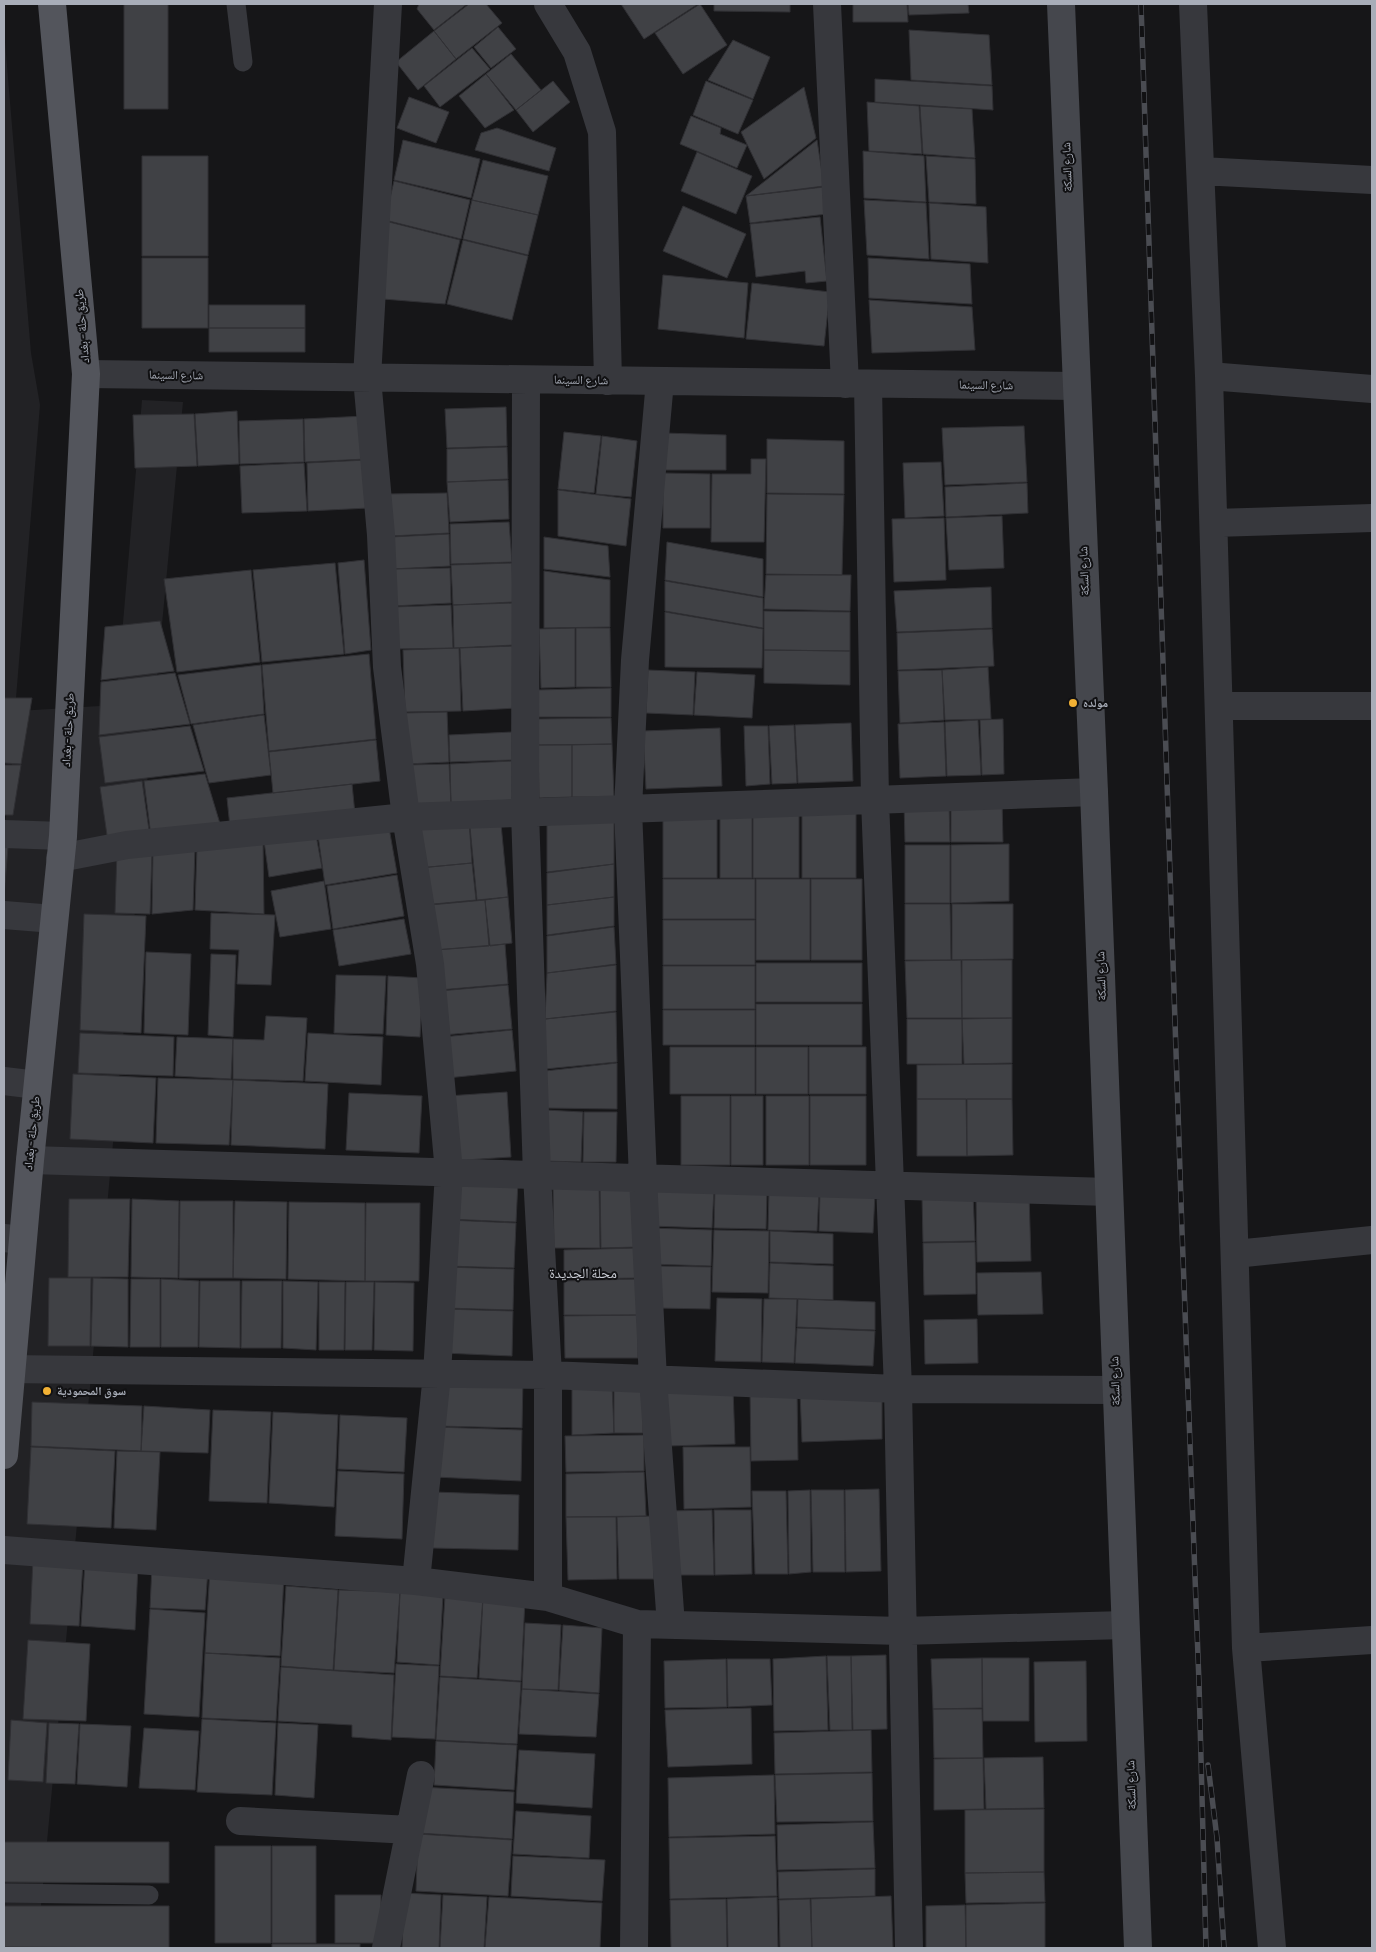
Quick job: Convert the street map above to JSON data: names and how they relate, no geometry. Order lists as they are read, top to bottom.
{
  "streets": {
    "main road": ["طريق حلة - بغداد"],
    "street": ["شارع السكة", "شارع السينما"]
  },
  "crossings": [
    ["شارع السكة", "شارع السينما"],
    ["طريق حلة - بغداد", "شارع السينما"]
  ],
  "districts": ["محلة الجديدة"],
  "places": ["مولده", "سوق المحمودية"]
}
